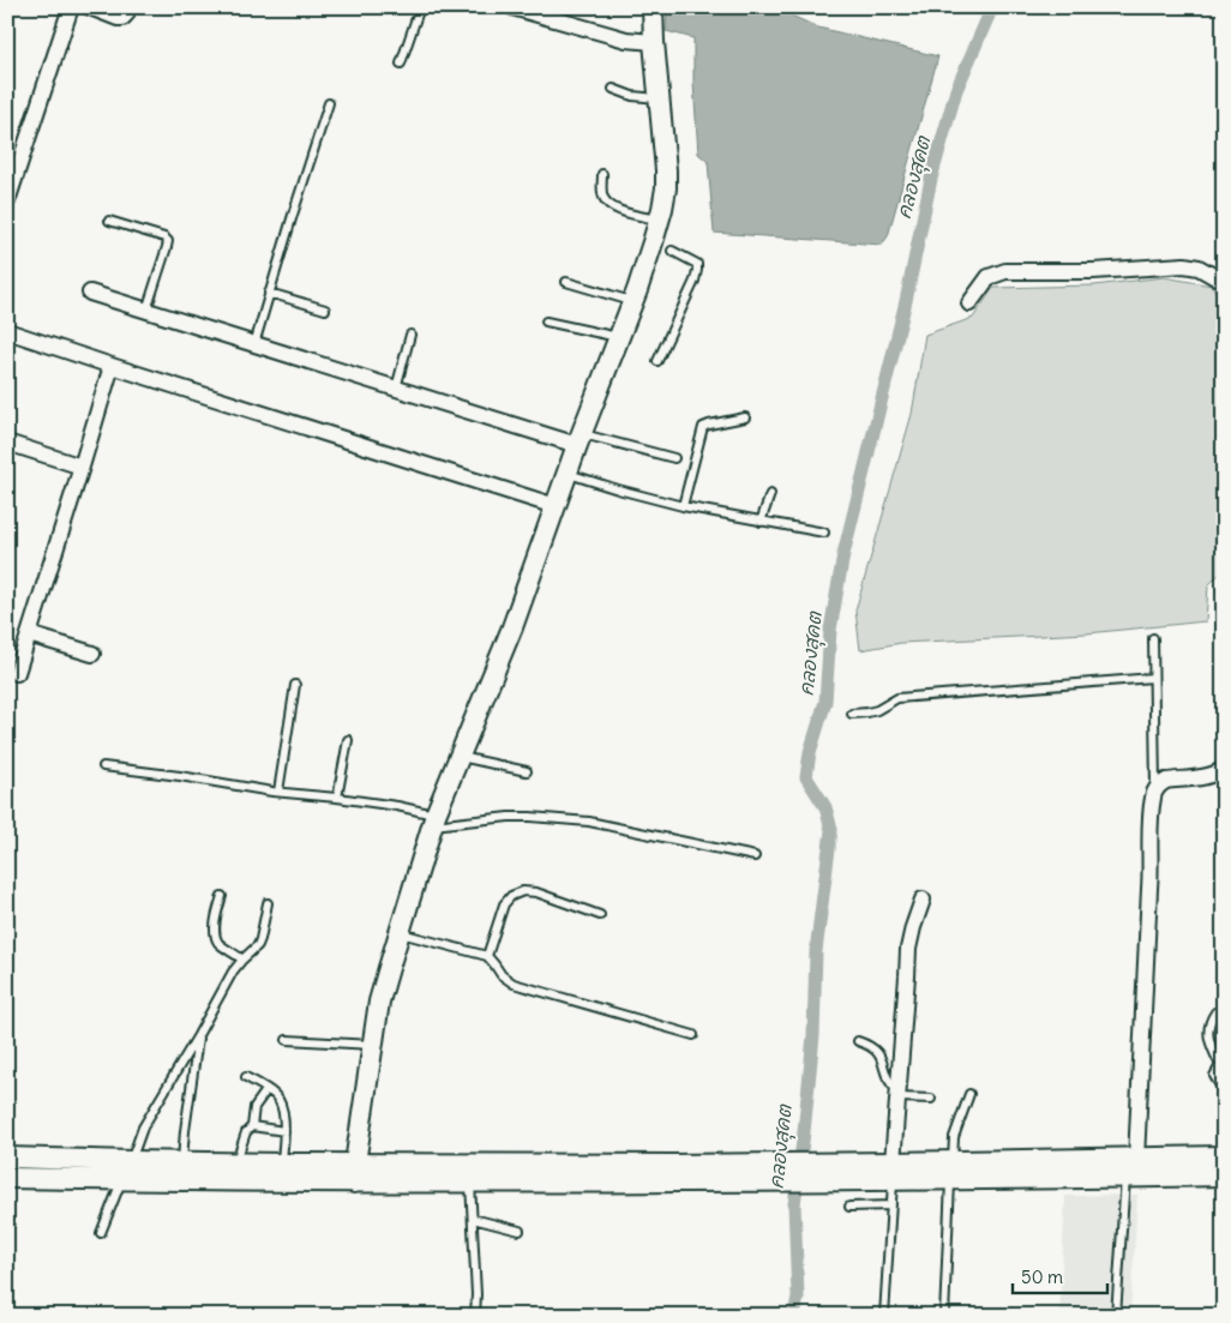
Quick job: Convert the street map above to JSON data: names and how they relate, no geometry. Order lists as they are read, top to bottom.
{
  "water": ["คลองสุคต"],
  "scale_bar": "50 m"
}
